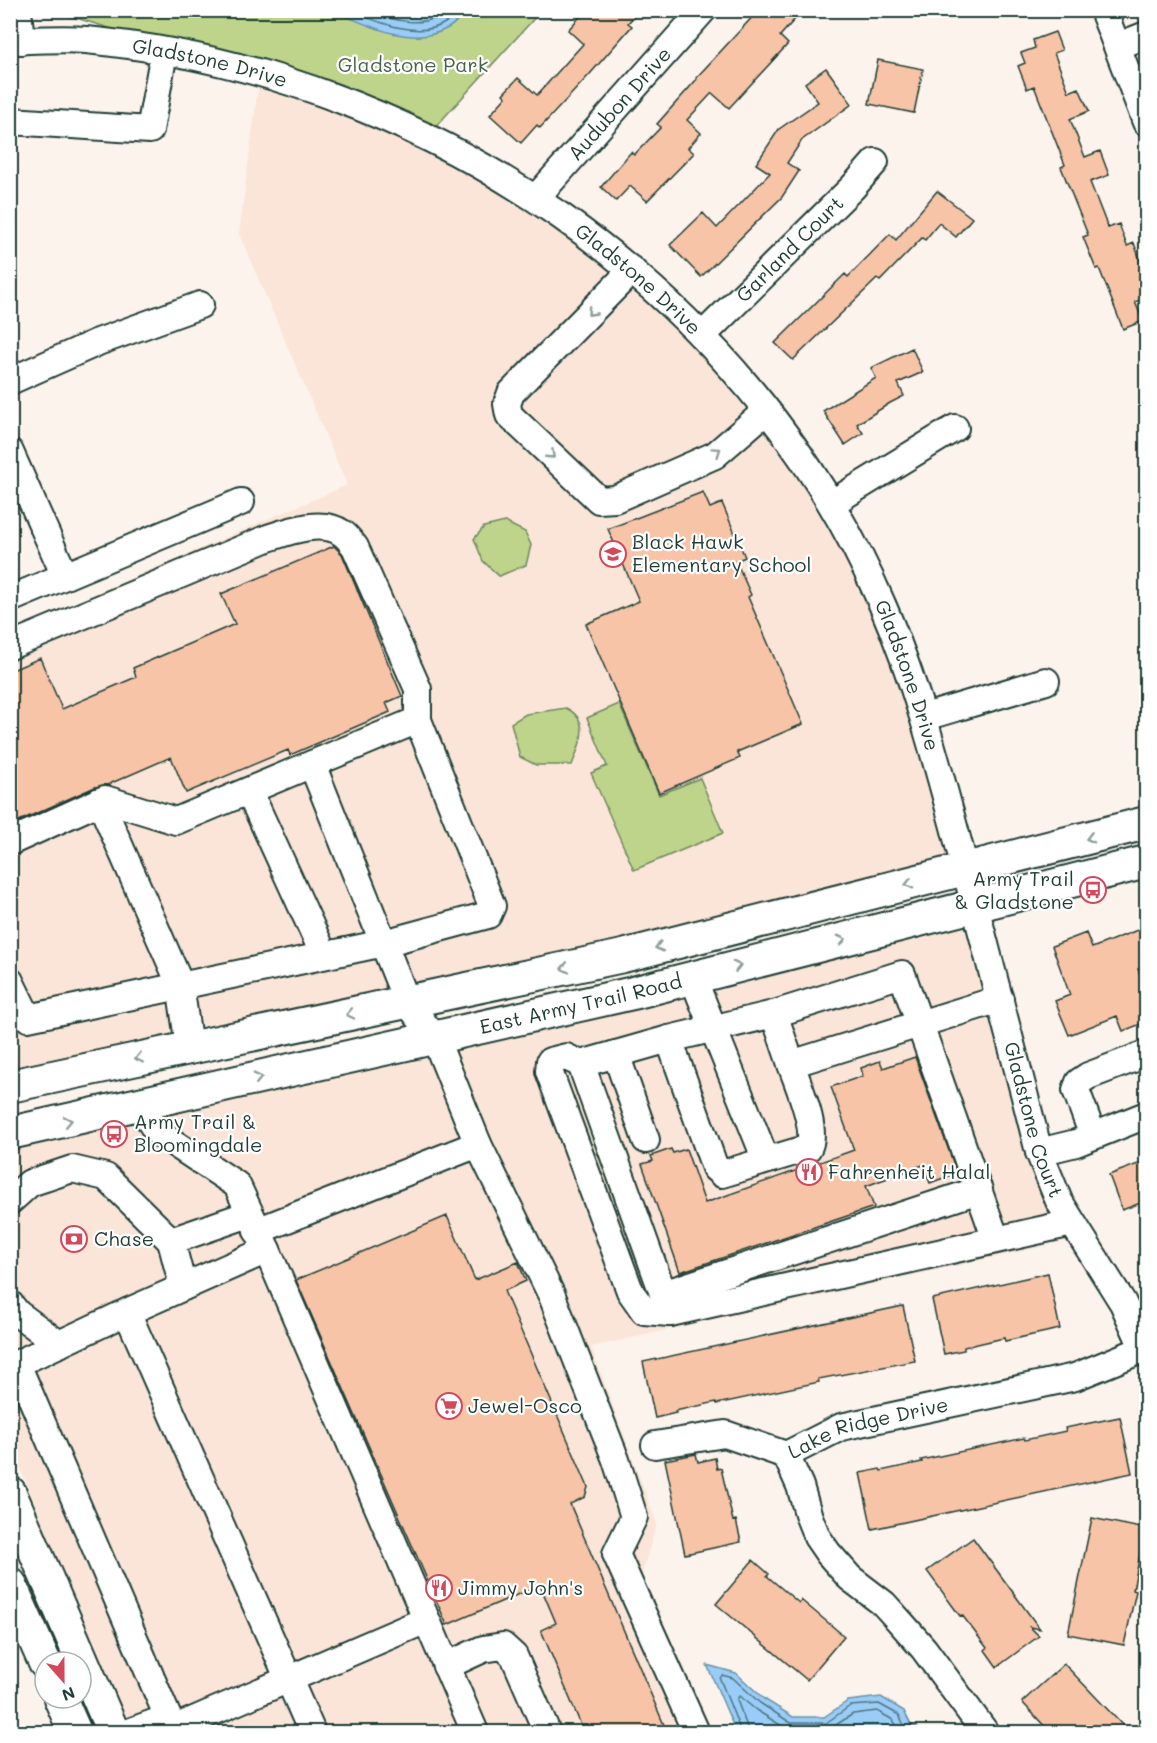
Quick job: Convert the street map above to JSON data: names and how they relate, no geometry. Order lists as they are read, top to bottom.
{
  "streets": {
    "main road": ["East Army Trail Road"],
    "street": [
      "Gladstone Drive",
      "Audubon Drive",
      "Garland Court",
      "Gladstone Court",
      "Lake Ridge Drive"
    ]
  },
  "crossings": [
    ["Gladstone Drive", "Audubon Drive"],
    ["Gladstone Drive", "Garland Court"],
    ["Gladstone Drive", "East Army Trail Road"],
    ["Gladstone Drive", "Gladstone Court"],
    ["East Army Trail Road", "Gladstone Court"],
    ["Gladstone Court", "Lake Ridge Drive"]
  ],
  "parks": ["Gladstone Park"],
  "places": {
    "school or university": ["Black Hawk Elementary School"],
    "bus stop": ["Army Trail & Gladstone", "Army Trail & Bloomingdale"],
    "restaurant": ["Fahrenheit Halal", "Jimmy John's"],
    "bank": ["Chase"],
    "supermarket": ["Jewel-Osco"]
  },
  "north": "bottom"
}
